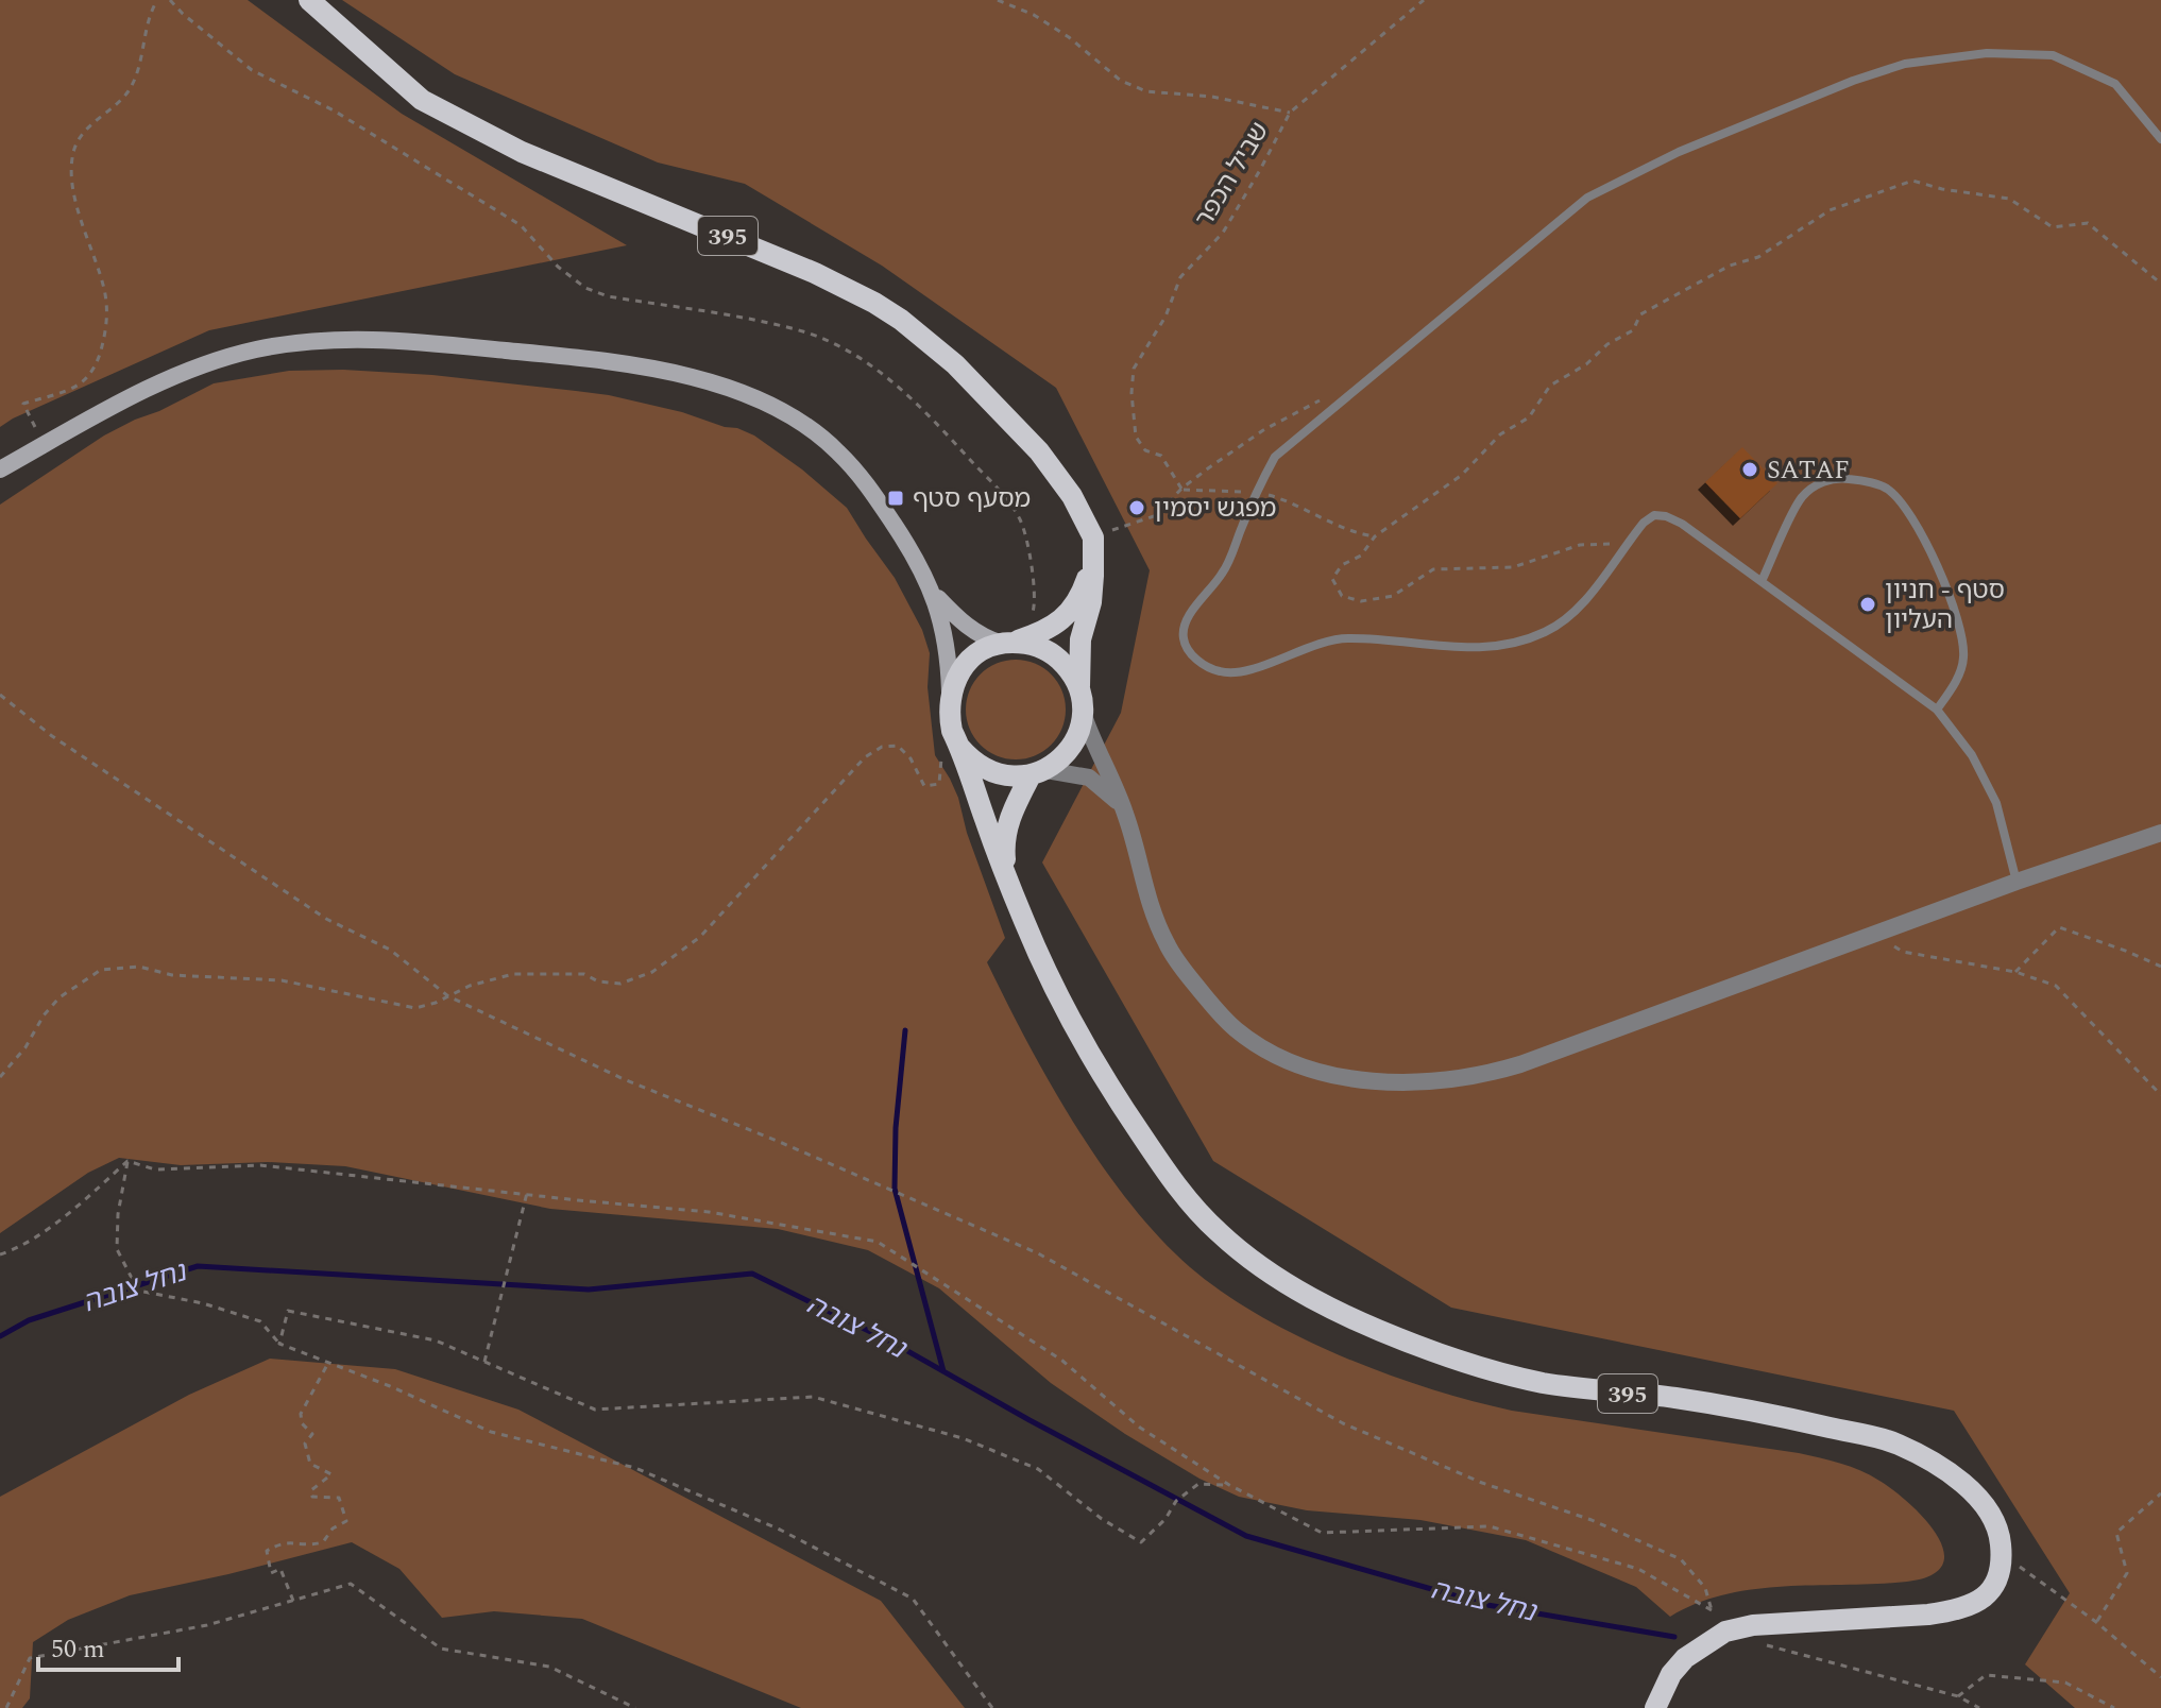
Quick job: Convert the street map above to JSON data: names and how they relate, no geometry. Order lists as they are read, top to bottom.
{
  "streets": {
    "main road": ["395"],
    "path": ["שביל הכפר"]
  },
  "water": ["נחל צובה"],
  "places": {
    "other": ["SATAF", "מפגש יסמין", "סטף - חניון העליון"],
    "transit": ["מסעף סטף"]
  },
  "scale_bar": "50 m"
}
